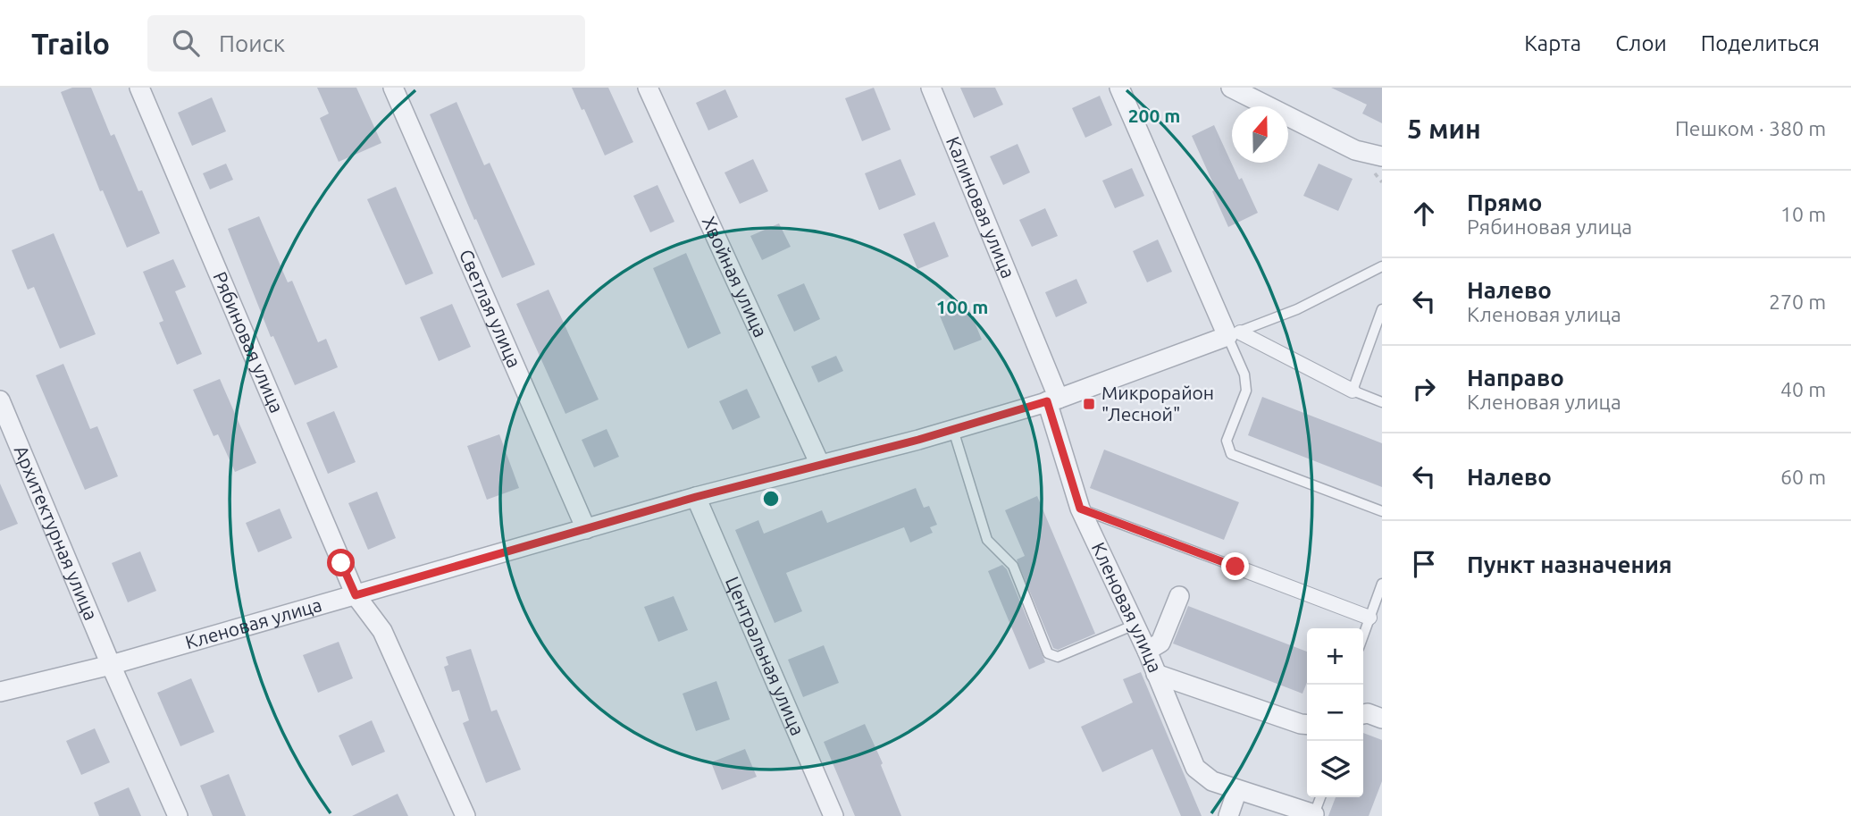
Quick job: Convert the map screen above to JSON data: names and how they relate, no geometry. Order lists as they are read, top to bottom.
{
  "streets": {
    "street": [
      "Калиновая улица",
      "Хвойная улица",
      "Светлая улица",
      "Рябиновая улица",
      "Архитектурная улица",
      "Кленовая улица",
      "Центральная улица"
    ]
  },
  "crossings": [
    ["Калиновая улица", "Кленовая улица"],
    ["Хвойная улица", "Кленовая улица"],
    ["Светлая улица", "Кленовая улица"],
    ["Рябиновая улица", "Кленовая улица"],
    ["Архитектурная улица", "Кленовая улица"],
    ["Кленовая улица", "Центральная улица"]
  ],
  "places": {
    "transit": ["Микрорайон \"Лесной\""]
  },
  "north": "top",
  "page": {
    "header": "Trailo",
    "search": "Поиск",
    "nav": ["Карта", "Слои", "Поделиться"],
    "heading": ["5 мин", "Пешком · 380 m"],
    "list": [
      ["Прямо", "Рябиновая улица", "10 m"],
      ["Налево", "Кленовая улица", "270 m"],
      ["Направо", "Кленовая улица", "40 m"],
      ["Налево", "60 m"],
      "Пункт назначения"
    ],
    "map_buttons": ["+", "−"]
  },
  "rings": ["200 m", "100 m"]
}
